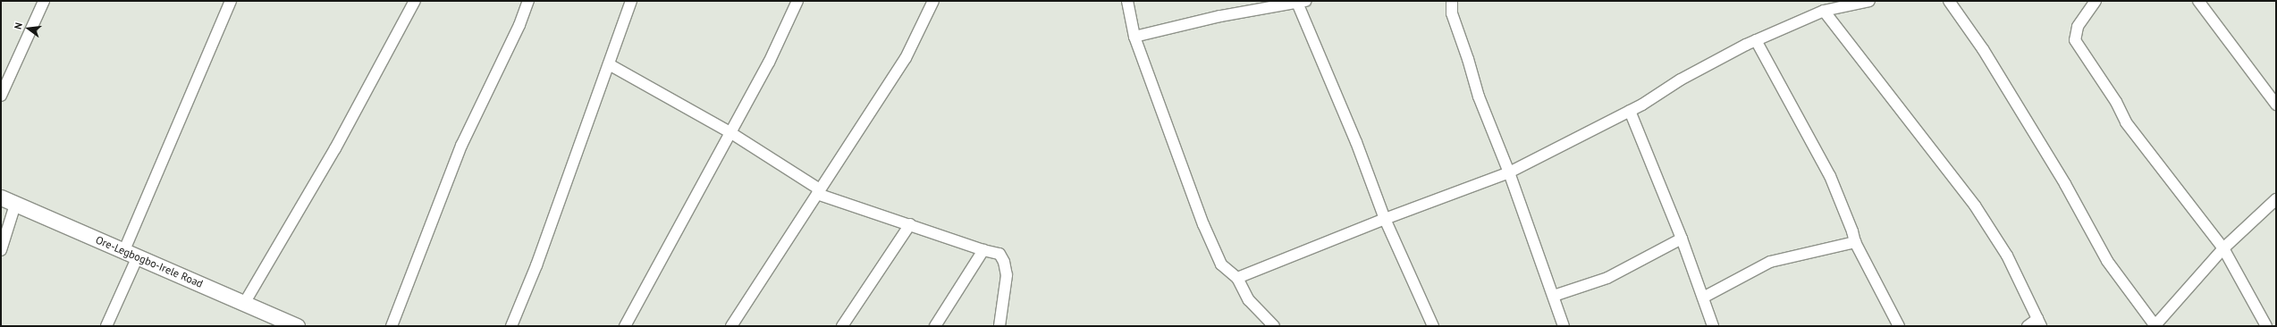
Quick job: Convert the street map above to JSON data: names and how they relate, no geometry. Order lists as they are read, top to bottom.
{
  "streets": {
    "main road": ["Ore-Legbogbo-Irele Road"]
  },
  "north": "left"
}
